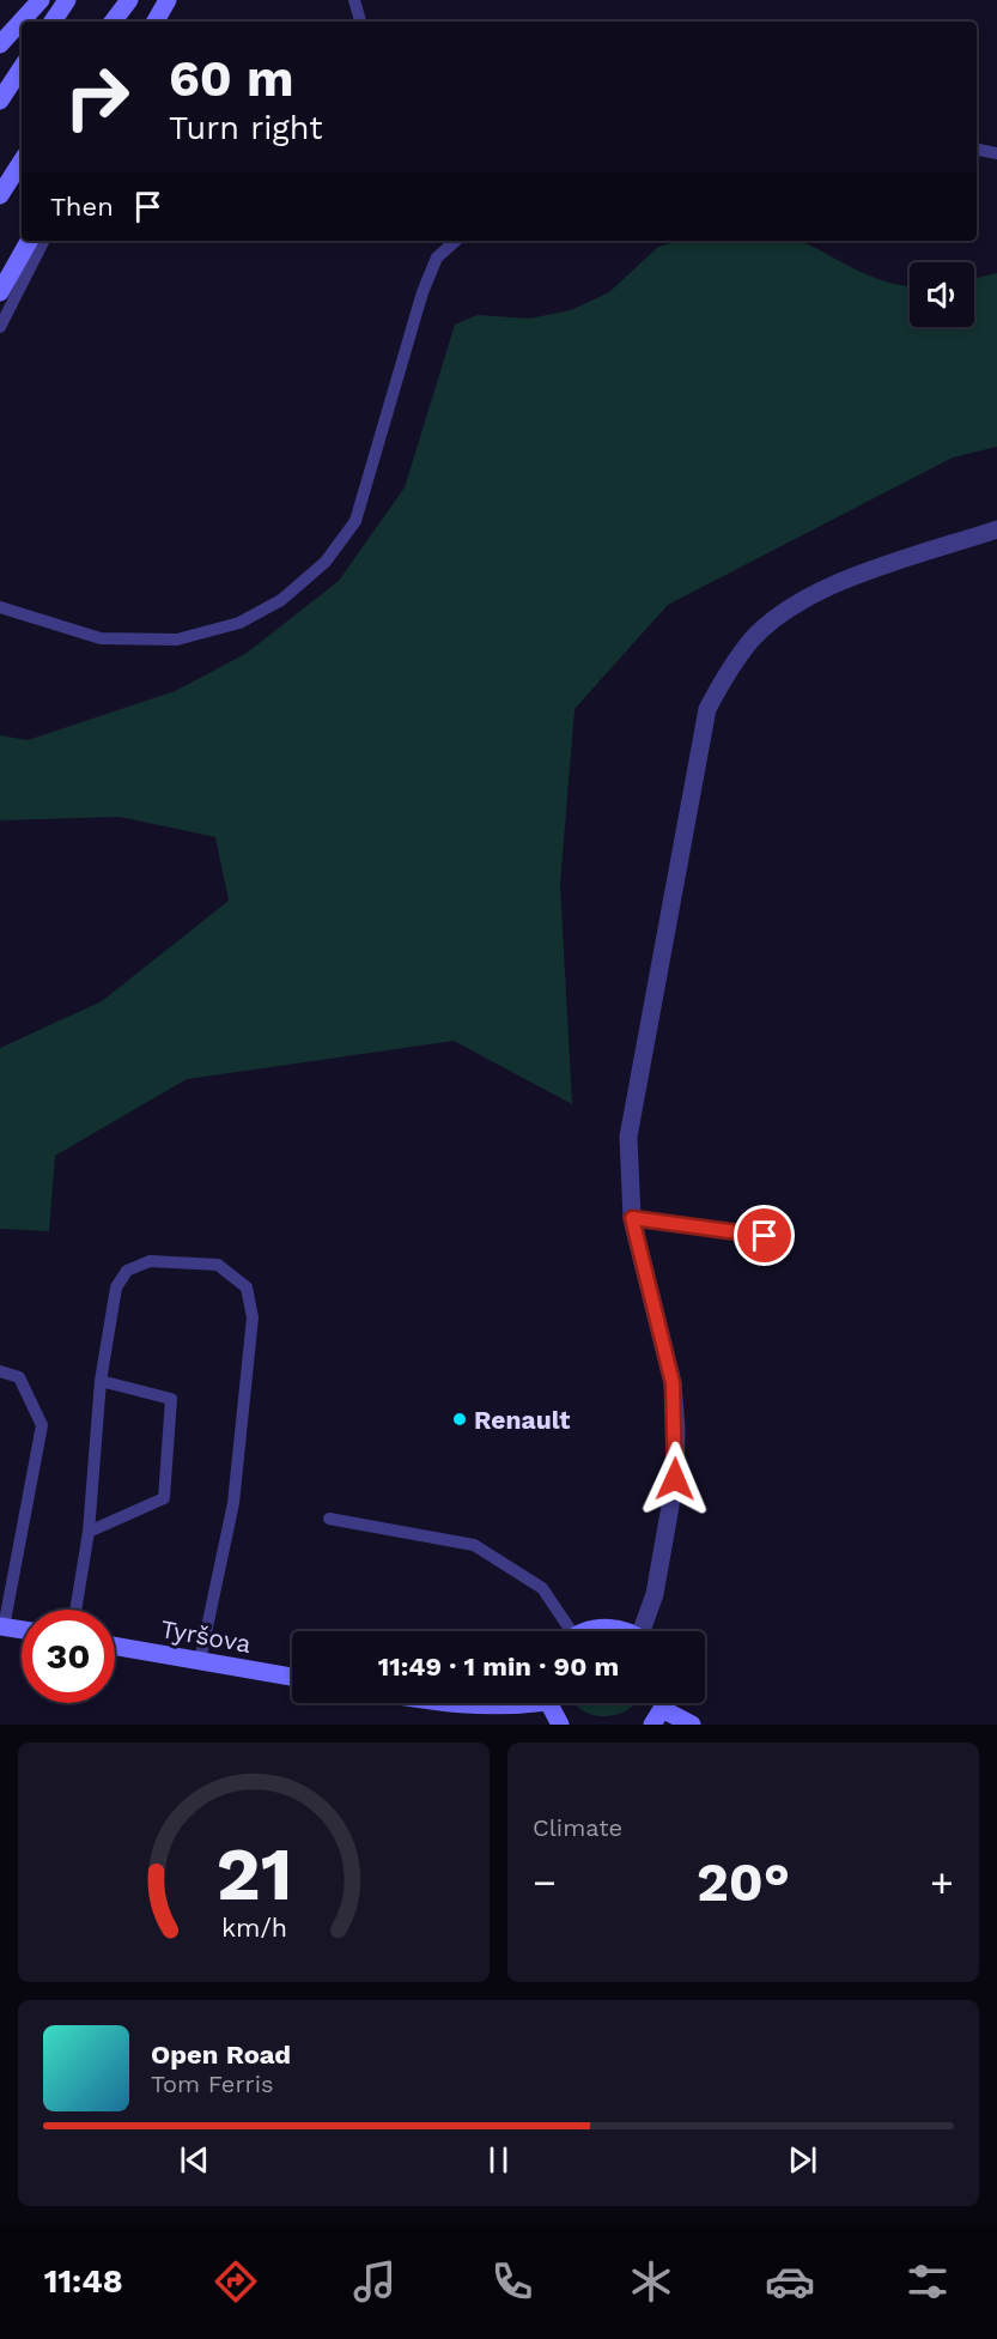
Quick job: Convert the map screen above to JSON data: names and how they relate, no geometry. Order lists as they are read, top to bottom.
{
  "streets": {
    "main road": ["Tyršova"]
  },
  "places": ["Renault"],
  "page": {
    "turn": ["60 m", "Turn right"],
    "then": "Then",
    "limit": "30",
    "trip": "11:49 · 1 min · 90 m",
    "tile": "Climate",
    "heat": ["−", "20°", "+"],
    "song": ["Open Road", "Tom Ferris"],
    "tabs": "11:48",
    "gauge": ["21", "km/h"]
  }
}
